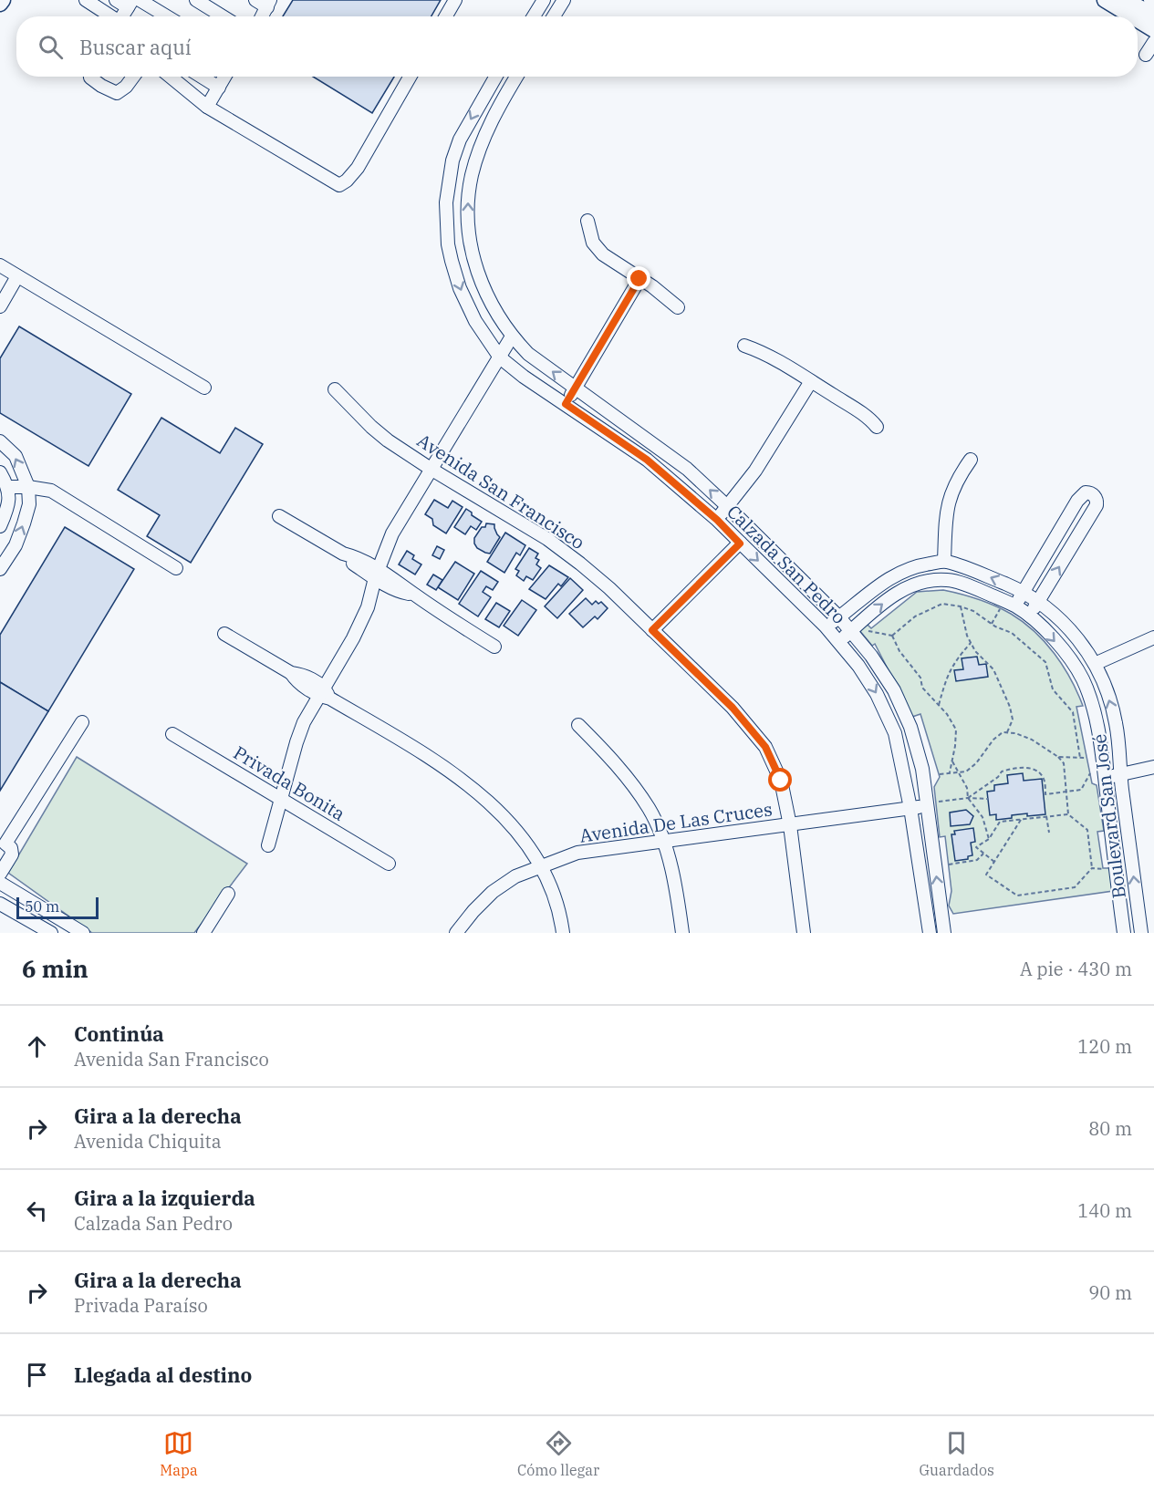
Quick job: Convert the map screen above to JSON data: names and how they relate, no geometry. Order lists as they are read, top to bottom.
{
  "streets": {
    "street": [
      "Avenida San Francisco",
      "Calzada San Pedro",
      "Privada Bonita",
      "Boulevard San José",
      "Avenida De Las Cruces"
    ]
  },
  "crossings": [
    ["Avenida San Francisco", "Avenida De Las Cruces"],
    ["Calzada San Pedro", "Boulevard San José"],
    ["Calzada San Pedro", "Avenida De Las Cruces"]
  ],
  "scale_bar": "50 m",
  "page": {
    "search": "Buscar aquí",
    "scale": "50 m",
    "heading": ["6 min", "A pie · 430 m"],
    "list": [
      ["Continúa", "Avenida San Francisco", "120 m"],
      ["Gira a la derecha", "Avenida Chiquita", "80 m"],
      ["Gira a la izquierda", "Calzada San Pedro", "140 m"],
      ["Gira a la derecha", "Privada Paraíso", "90 m"],
      "Llegada al destino"
    ],
    "nav": ["Mapa", "Cómo llegar", "Guardados"]
  }
}
